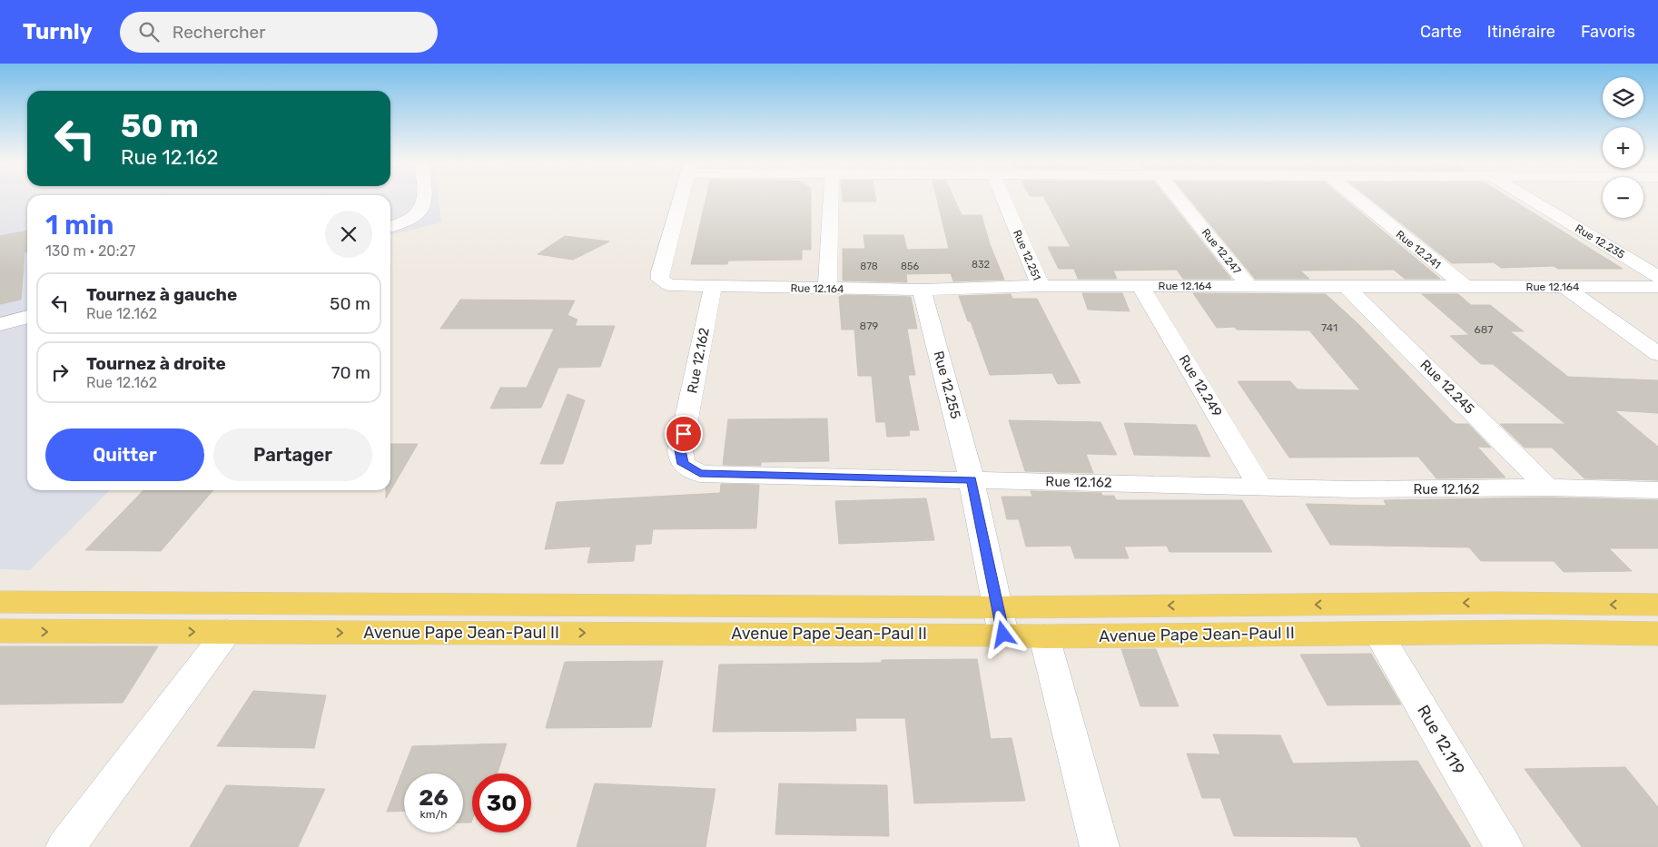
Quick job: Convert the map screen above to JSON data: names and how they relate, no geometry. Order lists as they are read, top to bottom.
{
  "streets": {
    "main road": ["Avenue Pape Jean-Paul II"],
    "street": [
      "Rue 12.235",
      "Rue 12.241",
      "Rue 12.247",
      "Rue 12.251",
      "Rue 12.164",
      "Rue 12.162",
      "Rue 12.255",
      "Rue 12.249",
      "Rue 12.245",
      "Rue 12.119"
    ]
  },
  "crossings": [
    ["Rue 12.241", "Rue 12.164"],
    ["Rue 12.247", "Rue 12.164"],
    ["Rue 12.251", "Rue 12.164"],
    ["Rue 12.164", "Rue 12.162"],
    ["Rue 12.164", "Rue 12.255"],
    ["Rue 12.164", "Rue 12.249"],
    ["Rue 12.164", "Rue 12.245"],
    ["Rue 12.162", "Rue 12.255"],
    ["Rue 12.162", "Rue 12.249"],
    ["Rue 12.162", "Rue 12.245"],
    ["Rue 12.255", "Avenue Pape Jean-Paul II"],
    ["Avenue Pape Jean-Paul II", "Rue 12.119"]
  ],
  "house_numbers": [
    "832",
    "878",
    "856",
    "879",
    "741",
    "687"
  ],
  "page": {
    "header": "Turnly",
    "search": "Rechercher",
    "nav": ["Carte", "Itinéraire", "Favoris"],
    "map_buttons": ["+", "−"],
    "turn": ["50 m", "Rue 12.162"],
    "heading": ["1 min", "130 m · 20:27"],
    "list": [
      {
        "name": "Tournez à gauche",
        "note": "Rue 12.162",
        "value": "50 m"
      },
      {
        "name": "Tournez à droite",
        "note": "Rue 12.162",
        "value": "70 m"
      }
    ],
    "buttons": ["Quitter", "Partager"],
    "speed": "26 km/h",
    "limit": "30"
  }
}
